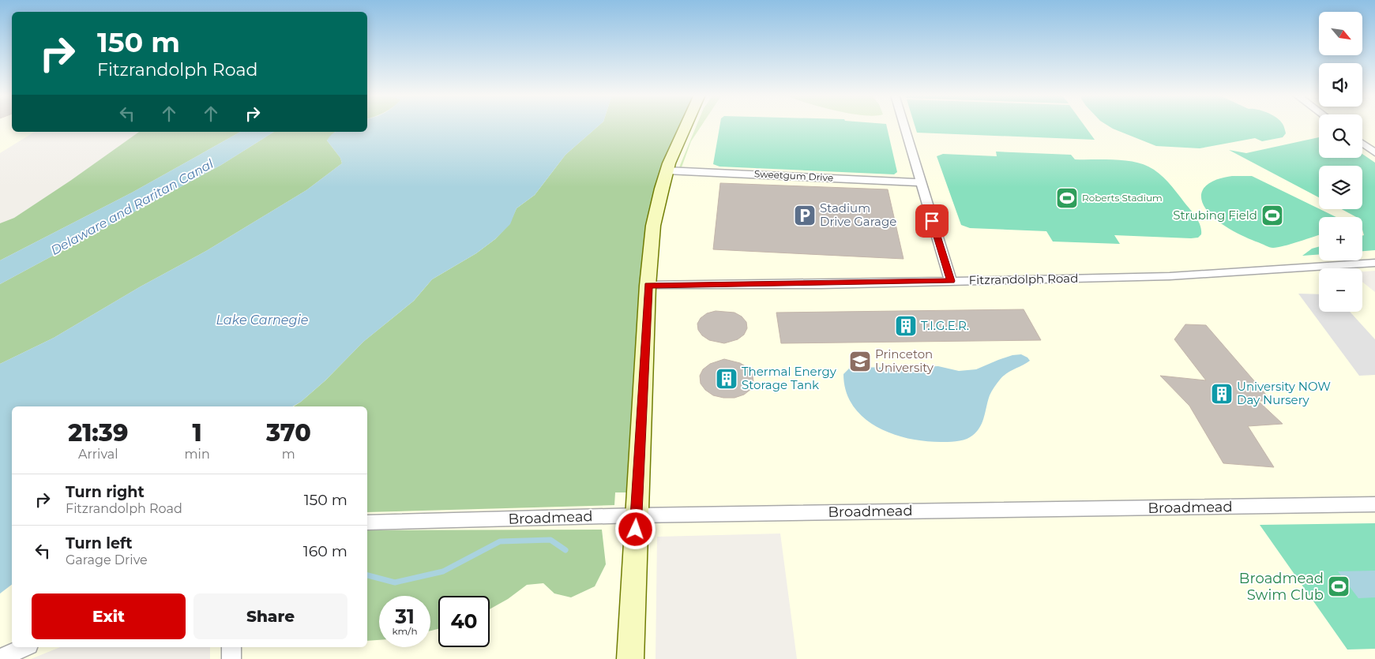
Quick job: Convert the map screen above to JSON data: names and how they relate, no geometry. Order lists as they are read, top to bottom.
{
  "streets": {
    "street": ["Sweetgum Drive", "Fitzrandolph Road", "Broadmead"]
  },
  "water": ["Delaware and Raritan Canal", "Lake Carnegie"],
  "places": {
    "sports": ["Roberts Stadium", "Strubing Field", "Broadmead Swim Club"],
    "parking": ["Stadium Drive Garage"],
    "building": ["T.I.G.E.R.", "Thermal Energy Storage Tank", "University NOW Day Nursery"],
    "school or university": ["Princeton University"]
  },
  "north": "bottom right",
  "page": {
    "map_buttons": ["+", "−"],
    "turn": ["150 m", "Fitzrandolph Road"],
    "eta": [
      "21:39",
      "Arrival",
      "1",
      "min",
      "370",
      "m"
    ],
    "list": [
      {
        "name": "Turn right",
        "note": "Fitzrandolph Road",
        "value": "150 m"
      },
      {
        "name": "Turn left",
        "note": "Garage Drive",
        "value": "160 m"
      }
    ],
    "buttons": ["Exit", "Share"],
    "speed": "31 km/h",
    "limit": "40"
  }
}
